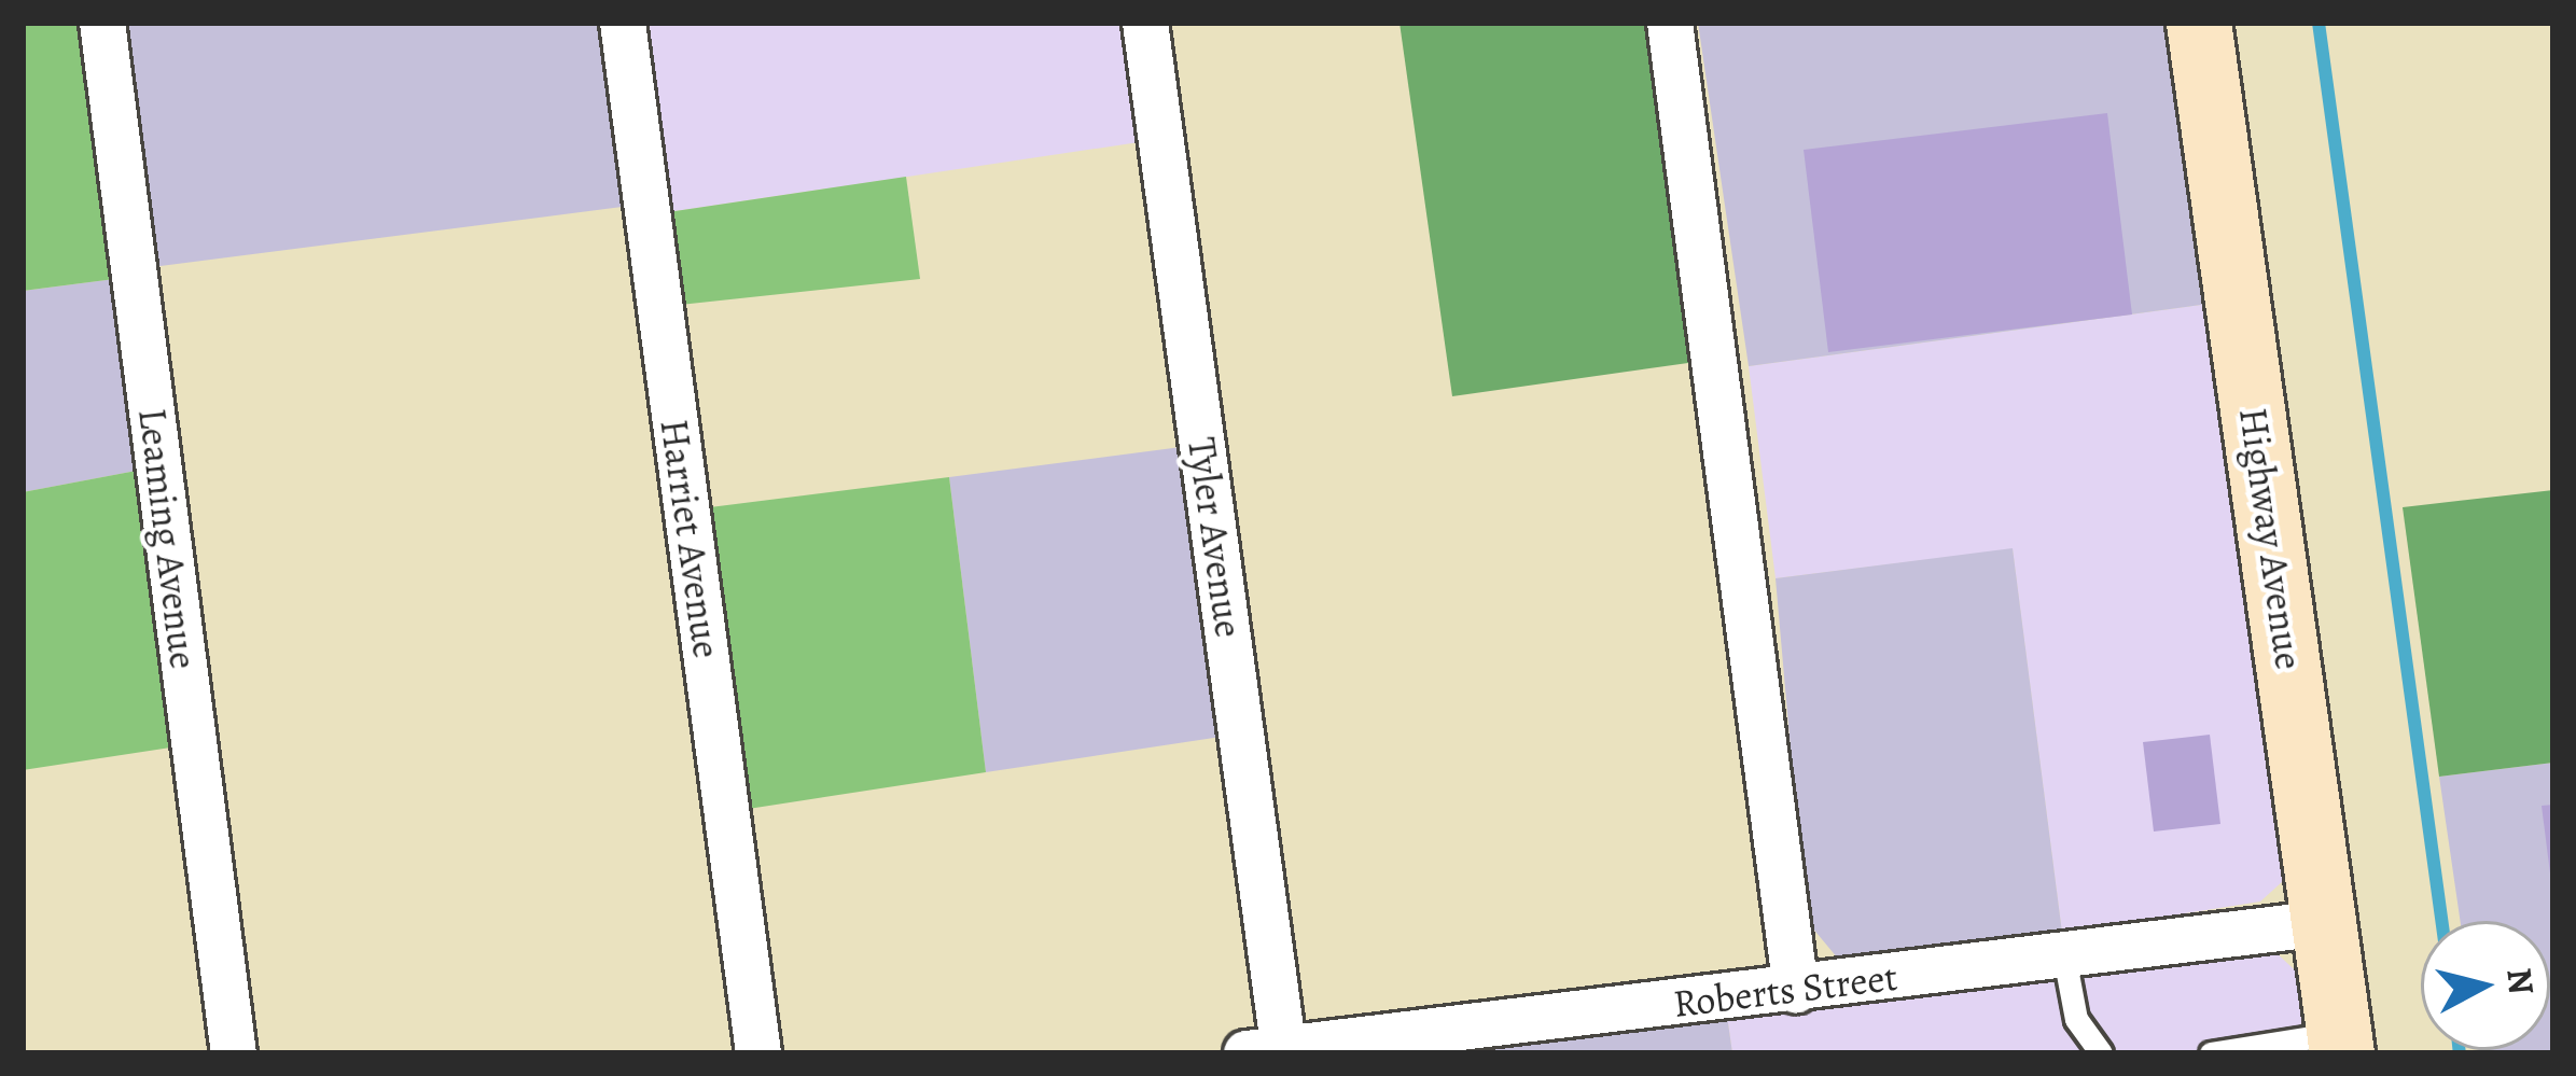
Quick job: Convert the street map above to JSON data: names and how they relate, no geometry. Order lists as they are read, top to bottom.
{
  "streets": {
    "street": [
      "Tyler Avenue",
      "Leaming Avenue",
      "Harriet Avenue",
      "Highway Avenue",
      "Roberts Street"
    ]
  },
  "crossings": [
    ["Tyler Avenue", "Roberts Street"],
    ["Highway Avenue", "Roberts Street"]
  ],
  "north": "right"
}
